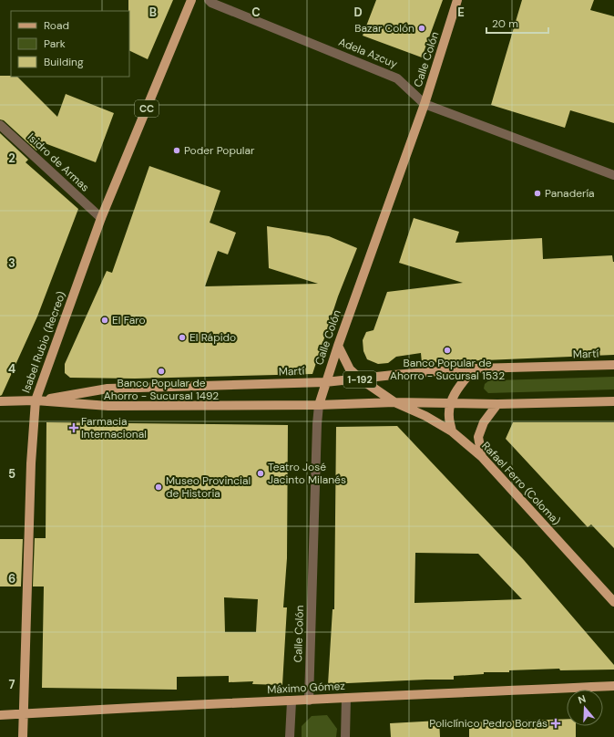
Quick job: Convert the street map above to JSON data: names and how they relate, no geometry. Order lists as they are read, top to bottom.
{
  "streets": {
    "main road": [
      "Calle Colón",
      "CC",
      "Isabel Rubio (Recreo)",
      "Martí",
      "1-192",
      "Rafael Ferro (Coloma)",
      "Máximo Gómez"
    ],
    "street": ["Adela Azcuy", "Isidro de Armas"]
  },
  "crossings": [
    ["Adela Azcuy", "Calle Colón"],
    ["Calle Colón", "Martí"],
    ["Calle Colón", "1-192"],
    ["Calle Colón", "Máximo Gómez"],
    ["Isidro de Armas", "Isabel Rubio (Recreo)"],
    ["Isabel Rubio (Recreo)", "Martí"],
    ["Isabel Rubio (Recreo)", "Máximo Gómez"],
    ["Martí", "1-192"],
    ["Martí", "Rafael Ferro (Coloma)"],
    ["1-192", "Rafael Ferro (Coloma)"]
  ],
  "places": {
    "other": [
      "Bazar Colón",
      "Poder Popular",
      "Panadería",
      "El Faro",
      "El Rápido",
      "Banco Popular de Ahorro - Sucursal 1532",
      "Banco Popular de Ahorro - Sucursal 1492",
      "Teatro José Jacinto Milanés",
      "Museo Provincial de Historia"
    ],
    "health": ["Farmacia Internacional", "Policlínico Pedro Borrás"]
  },
  "legend": ["Road", "Park", "Building"],
  "scale_bar": "20 m",
  "north": "top",
  "grid": {
    "columns": [
      "B",
      "C",
      "D",
      "E"
    ],
    "rows": [
      "2",
      "3",
      "4",
      "5",
      "6",
      "7"
    ]
  }
}
